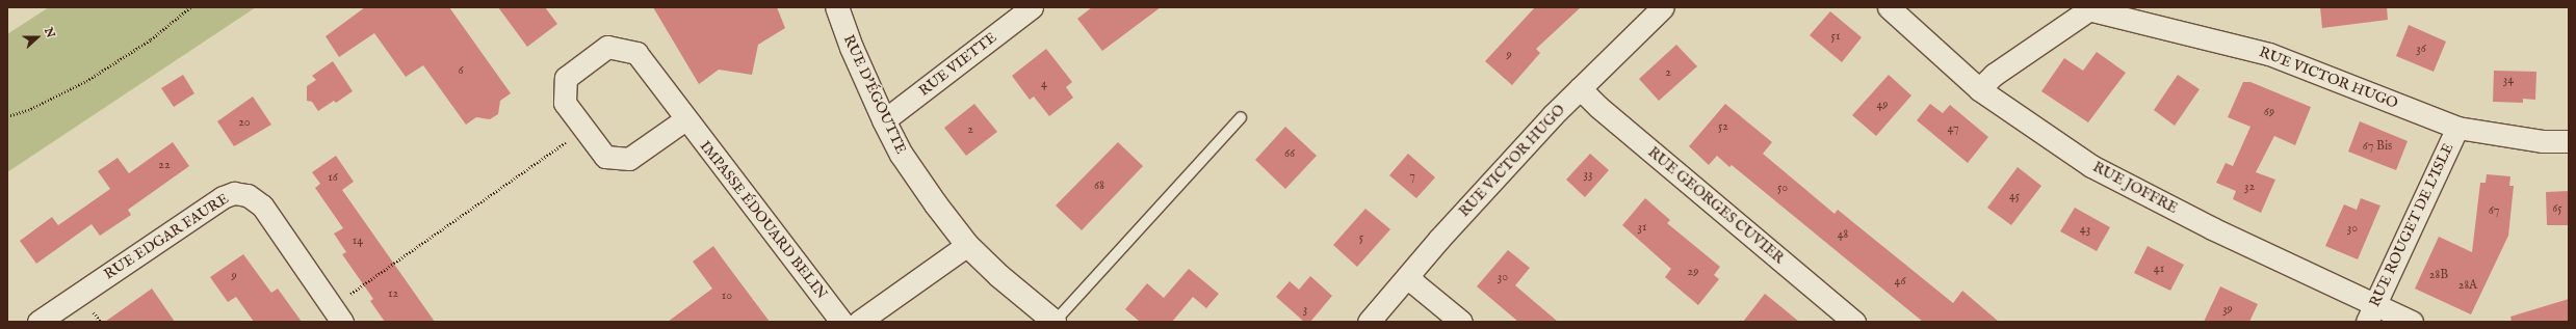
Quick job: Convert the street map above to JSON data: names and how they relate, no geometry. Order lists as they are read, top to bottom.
{
  "streets": {
    "main road": ["RUE D'ÉGOUTTE"],
    "street": [
      "RUE VIETTE",
      "RUE VICTOR HUGO",
      "RUE JOFFRE",
      "RUE GEORGES CUVIER",
      "IMPASSE ÉDOUARD BELIN",
      "RUE ROUGET DE L'ISLE",
      "RUE EDGAR FAURE"
    ]
  },
  "crossings": [
    ["RUE VIETTE", "RUE D'ÉGOUTTE"],
    ["RUE VICTOR HUGO", "RUE GEORGES CUVIER"],
    ["RUE VICTOR HUGO", "RUE ROUGET DE L'ISLE"],
    ["RUE JOFFRE", "RUE ROUGET DE L'ISLE"]
  ],
  "house_numbers": [
    "51",
    "36",
    "9",
    "6",
    "2",
    "34",
    "4",
    "49",
    "69",
    "20",
    "52",
    "47",
    "2",
    "67 Bis",
    "66",
    "22",
    "33",
    "7",
    "16",
    "68",
    "32",
    "50",
    "45",
    "65",
    "67",
    "31",
    "30",
    "43",
    "48",
    "5",
    "14",
    "41",
    "29",
    "28B",
    "9",
    "30",
    "46",
    "28A",
    "12",
    "10",
    "3",
    "39"
  ],
  "north": "right"
}
